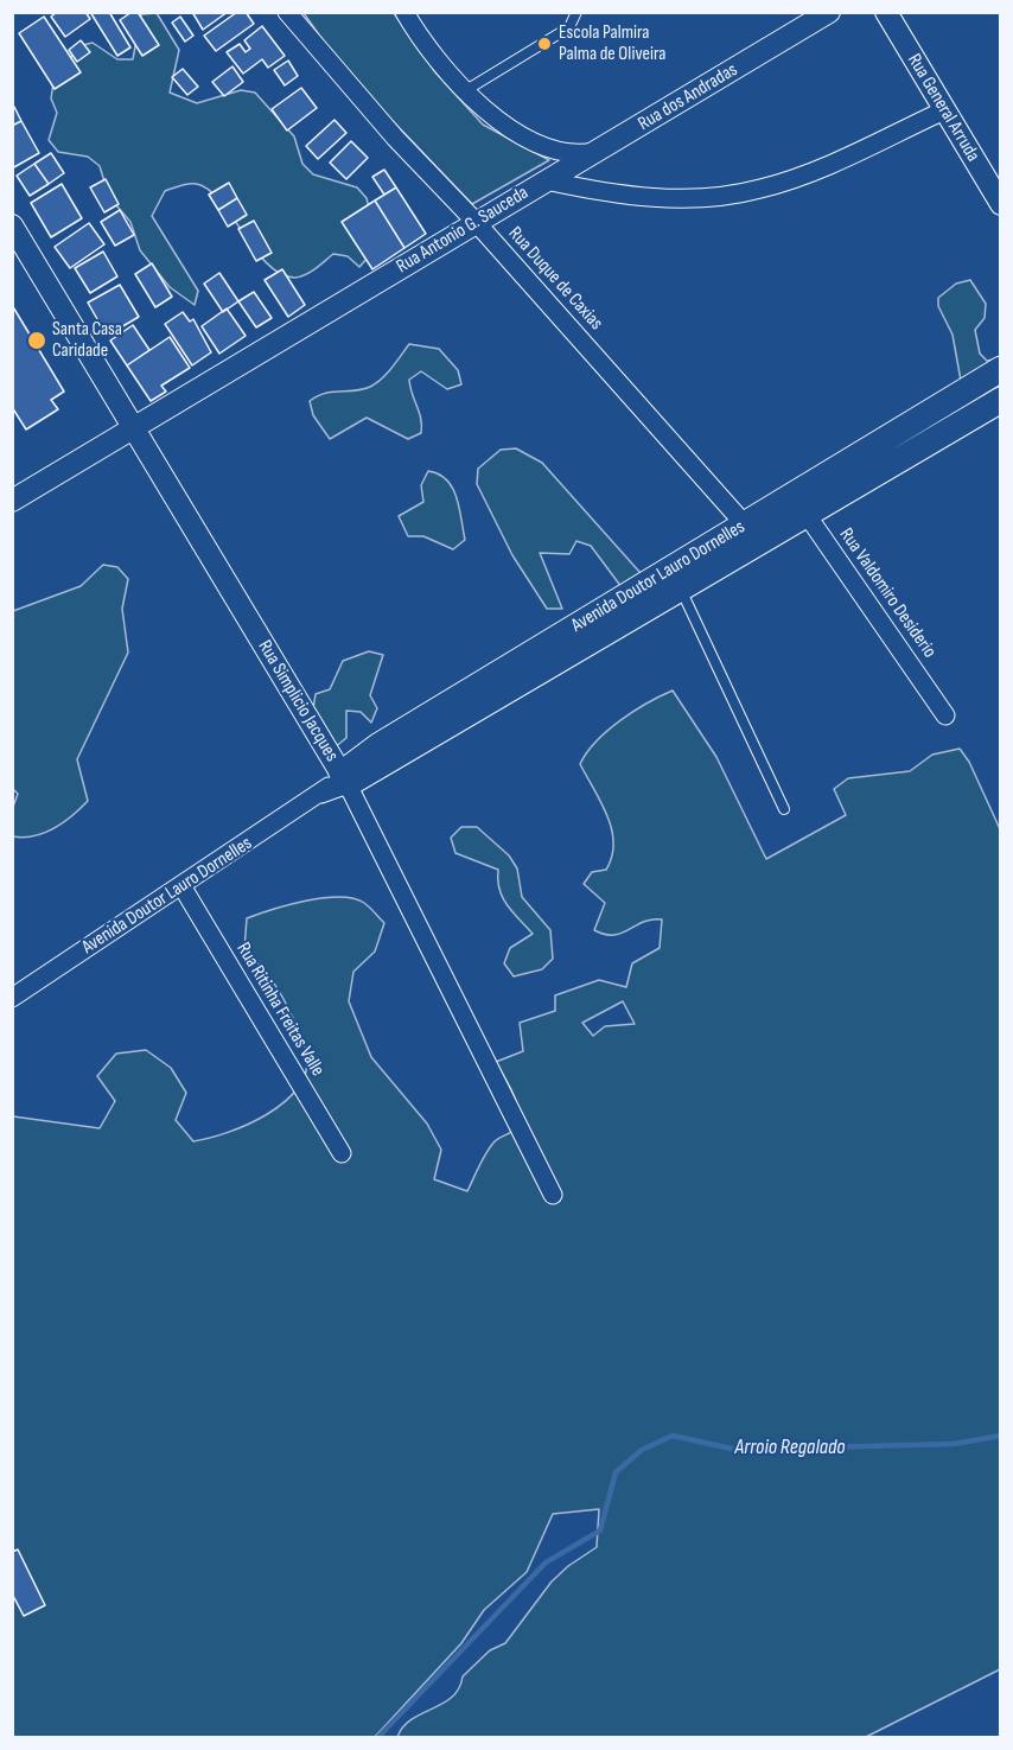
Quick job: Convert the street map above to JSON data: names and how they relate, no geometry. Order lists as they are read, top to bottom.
{
  "streets": {
    "main road": ["Avenida Doutor Lauro Dornelles"],
    "street": [
      "Rua dos Andradas",
      "Rua General Arruda",
      "Rua Antonio G. Sauceda",
      "Rua Duque de Caxias",
      "Rua Valdomiro Desiderio",
      "Rua Simplicio Jacques",
      "Rua Ritinha Freitas Valle"
    ]
  },
  "crossings": [
    ["Rua dos Andradas", "Rua Antonio G. Sauceda"],
    ["Rua General Arruda", "Rua Antonio G. Sauceda"],
    ["Rua Antonio G. Sauceda", "Rua Duque de Caxias"],
    ["Rua Antonio G. Sauceda", "Rua Simplicio Jacques"],
    ["Rua Duque de Caxias", "Avenida Doutor Lauro Dornelles"],
    ["Avenida Doutor Lauro Dornelles", "Rua Valdomiro Desiderio"],
    ["Avenida Doutor Lauro Dornelles", "Rua Simplicio Jacques"],
    ["Avenida Doutor Lauro Dornelles", "Rua Ritinha Freitas Valle"]
  ],
  "water": ["Arroio Regalado"],
  "places": ["Escola Palmira Palma de Oliveira", "Santa Casa Caridade"]
}
